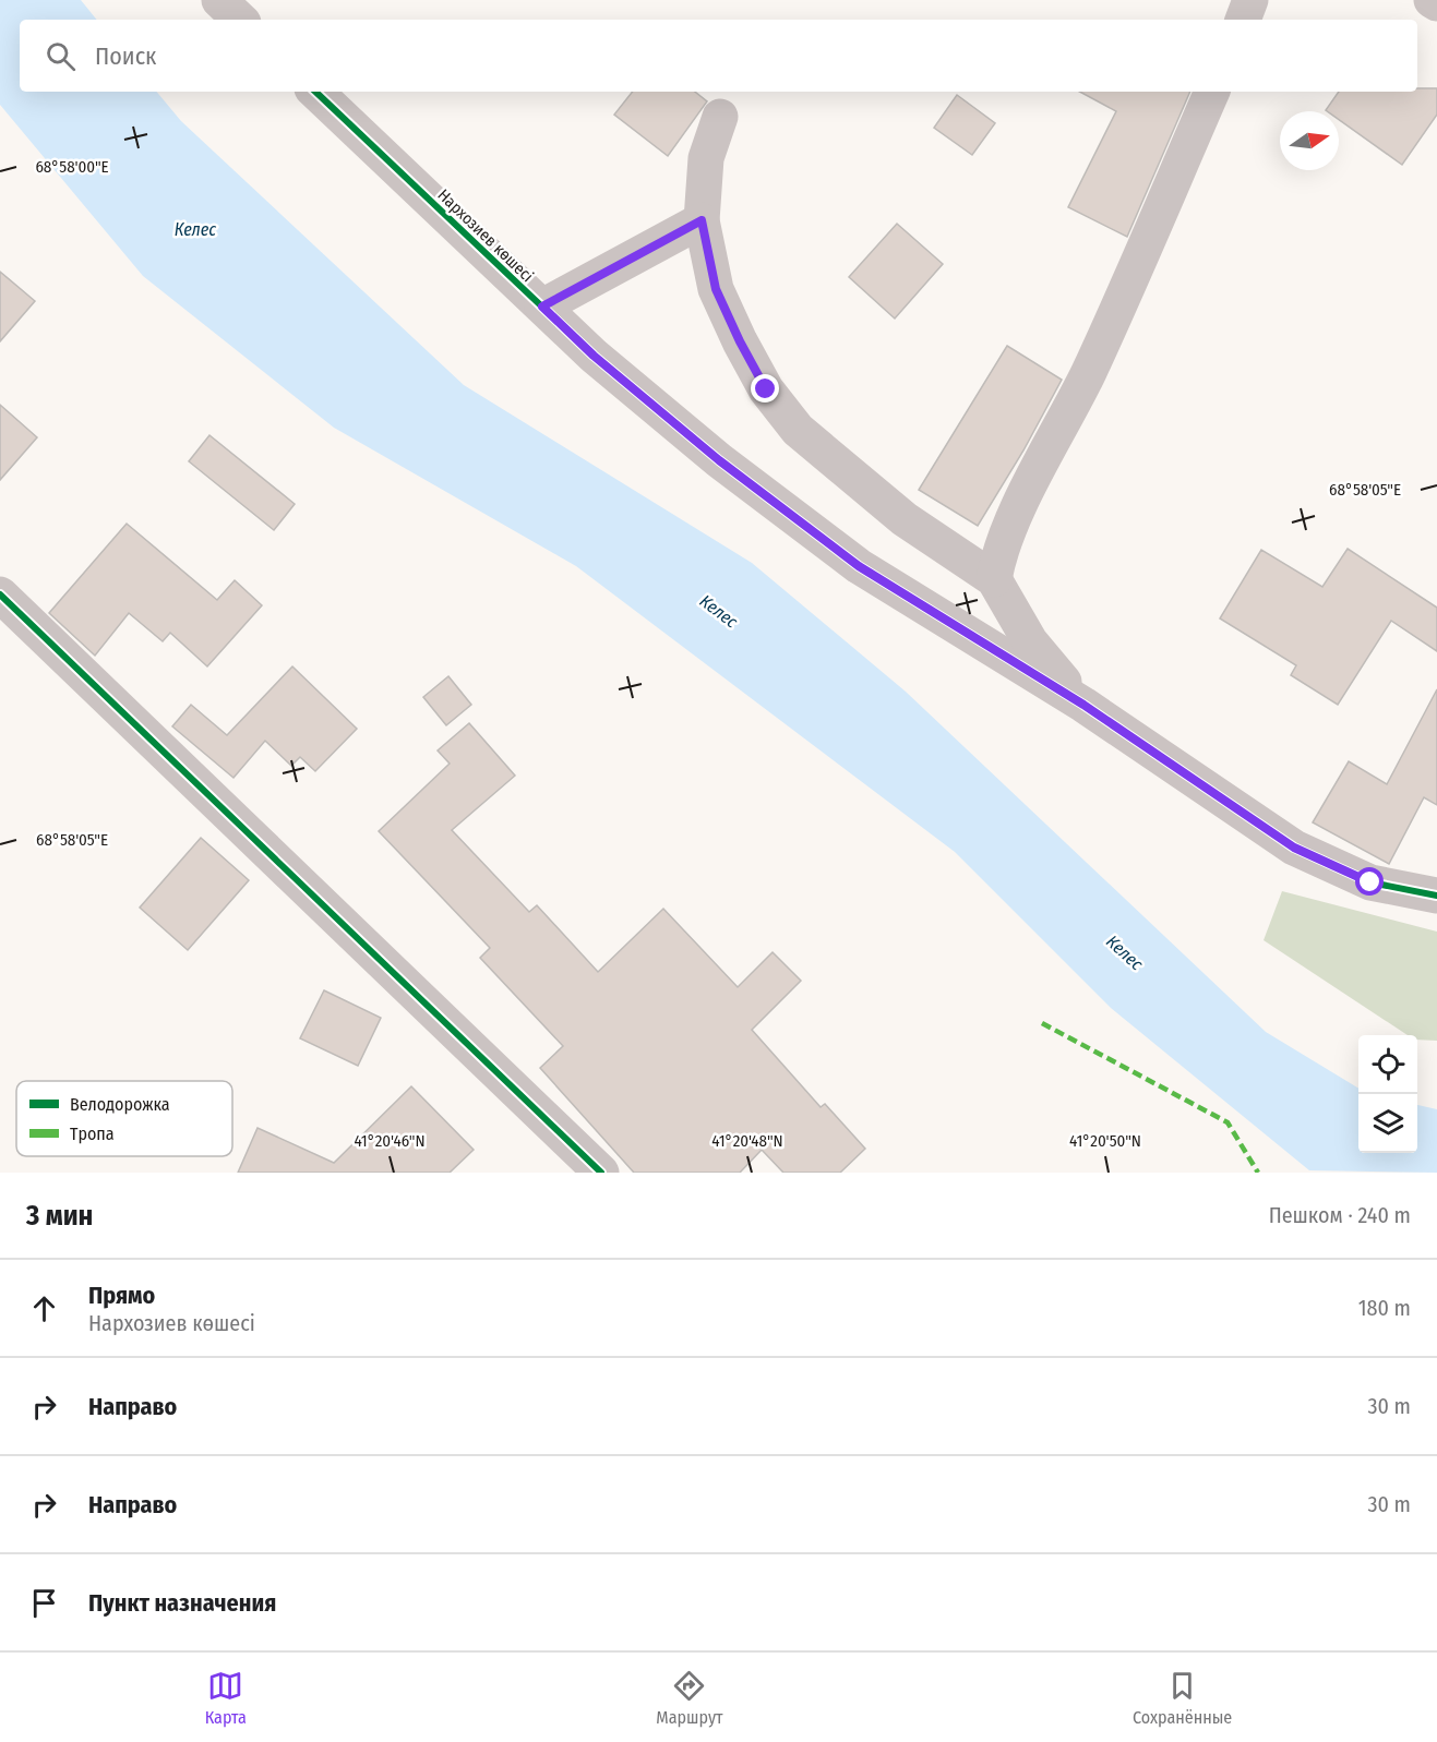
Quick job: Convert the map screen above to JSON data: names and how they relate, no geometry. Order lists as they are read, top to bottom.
{
  "streets": {
    "street": ["Нархозиев көшесі"]
  },
  "water": ["Келес"],
  "legend": ["Велодорожка", "Тропа"],
  "north": "right",
  "page": {
    "search": "Поиск",
    "heading": ["3 мин", "Пешком · 240 m"],
    "list": [
      ["Прямо", "Нархозиев көшесі", "180 m"],
      ["Направо", "30 m"],
      ["Направо", "30 m"],
      "Пункт назначения"
    ],
    "nav": ["Карта", "Маршрут", "Сохранённые"]
  },
  "coordinates": [
    "68°58'00\"E",
    "68°58'05\"E",
    "41°20'46\"N",
    "41°20'48\"N",
    "41°20'50\"N"
  ]
}
